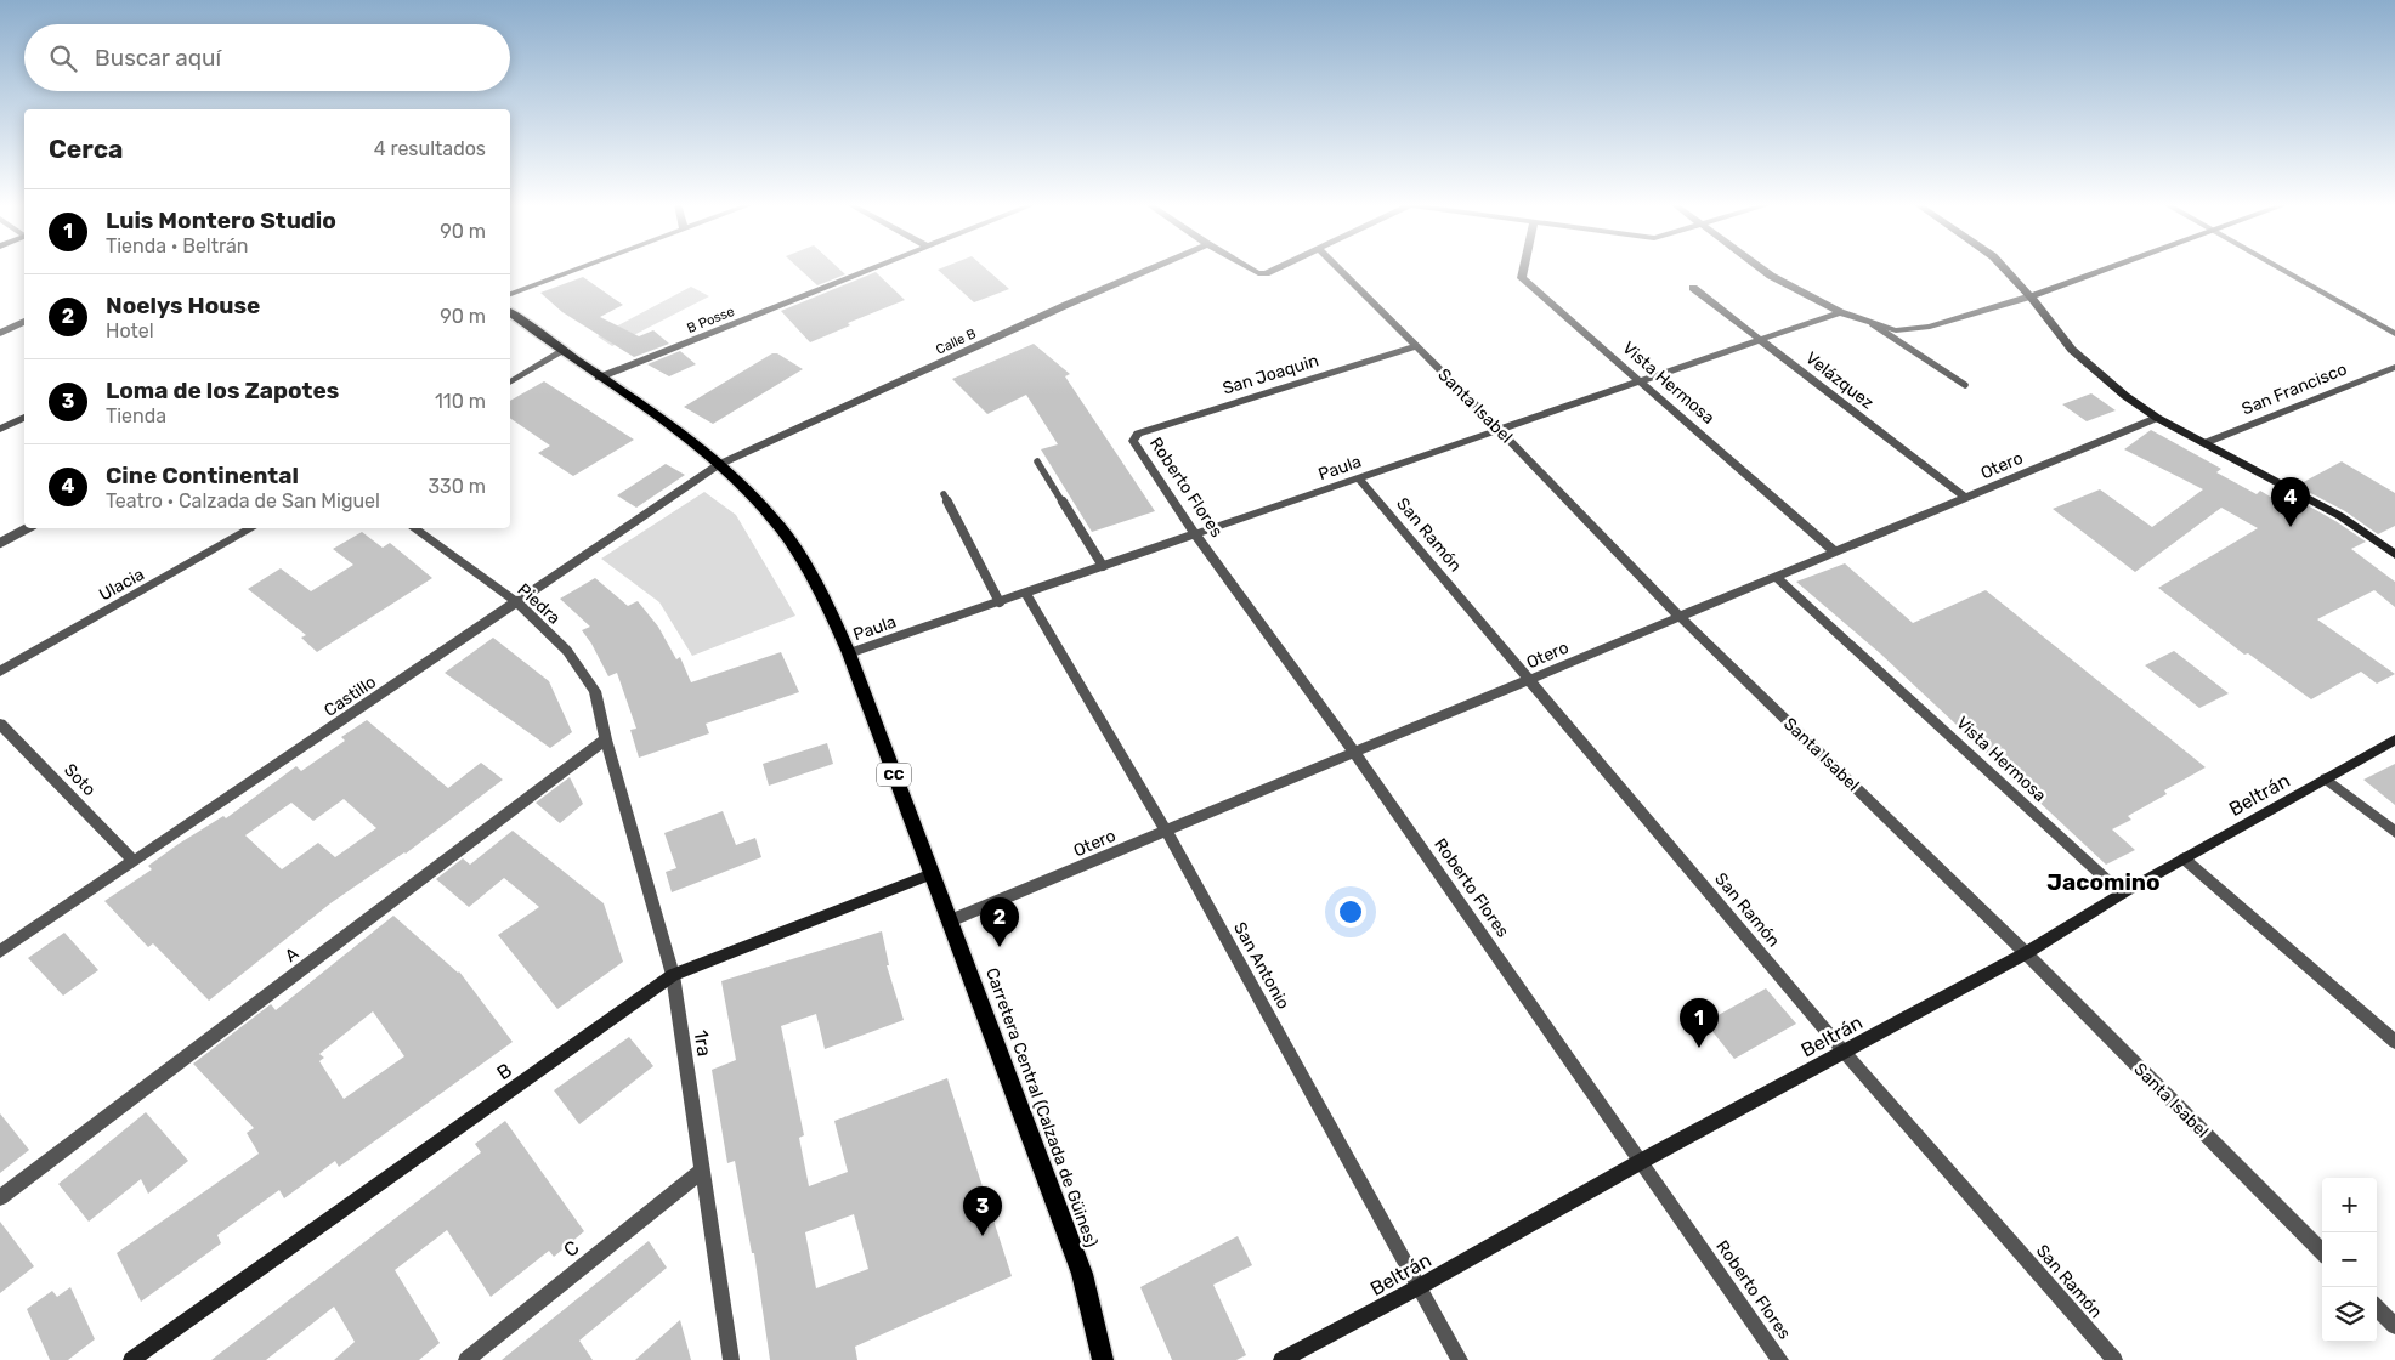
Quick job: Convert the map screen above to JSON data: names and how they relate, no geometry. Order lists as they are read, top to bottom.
{
  "streets": {
    "main road": ["CC", "Carretera Central (Calzada de Güines)"],
    "street": [
      "B Posse",
      "Calle B",
      "San Joaquin",
      "Velázquez",
      "Vista Hermosa",
      "San Francisco",
      "Santa Isabel",
      "Otero",
      "Paula",
      "Roberto Flores",
      "San Ramón",
      "Ulacia",
      "Piedra",
      "Castillo",
      "Soto",
      "Beltrán",
      "A",
      "San Antonio",
      "1ra",
      "B",
      "C"
    ]
  },
  "crossings": [
    ["B Posse", "Carretera Central (Calzada de Güines)"],
    ["Calle B", "Castillo"],
    ["Calle B", "Carretera Central (Calzada de Güines)"],
    ["San Joaquin", "Santa Isabel"],
    ["San Joaquin", "Roberto Flores"],
    ["Velázquez", "Otero"],
    ["Velázquez", "Paula"],
    ["Vista Hermosa", "Otero"],
    ["Vista Hermosa", "Paula"],
    ["Vista Hermosa", "Beltrán"],
    ["Santa Isabel", "Otero"],
    ["Santa Isabel", "Paula"],
    ["Santa Isabel", "Beltrán"],
    ["Otero", "Roberto Flores"],
    ["Otero", "San Ramón"],
    ["Otero", "San Antonio"],
    ["Otero", "Carretera Central (Calzada de Güines)"],
    ["Paula", "Roberto Flores"],
    ["Paula", "San Ramón"],
    ["Paula", "San Antonio"],
    ["Paula", "Carretera Central (Calzada de Güines)"],
    ["Roberto Flores", "Beltrán"],
    ["San Ramón", "Beltrán"],
    ["Piedra", "Castillo"],
    ["Piedra", "A"],
    ["Piedra", "1ra"],
    ["Castillo", "Soto"],
    ["Castillo", "Carretera Central (Calzada de Güines)"],
    ["Beltrán", "San Antonio"],
    ["A", "1ra"],
    ["1ra", "B"],
    ["1ra", "C"],
    ["B", "Carretera Central (Calzada de Güines)"]
  ],
  "districts": ["Jacomino"],
  "page": {
    "search": "Buscar aquí",
    "heading": ["Cerca", "4 resultados"],
    "list": [
      {
        "mark": "1",
        "name": "Luis Montero Studio",
        "note": "Tienda · Beltrán",
        "value": "90 m"
      },
      {
        "mark": "2",
        "name": "Noelys House",
        "note": "Hotel",
        "value": "90 m"
      },
      {
        "mark": "3",
        "name": "Loma de los Zapotes",
        "note": "Tienda",
        "value": "110 m"
      },
      {
        "mark": "4",
        "name": "Cine Continental",
        "note": "Teatro · Calzada de San Miguel",
        "value": "330 m"
      }
    ],
    "pins": [
      "4",
      "2",
      "1",
      "3"
    ],
    "map_buttons": ["+", "−"]
  }
}
